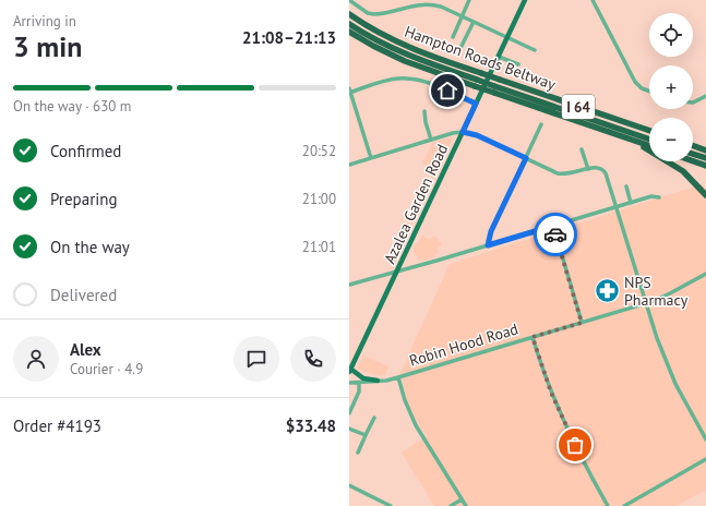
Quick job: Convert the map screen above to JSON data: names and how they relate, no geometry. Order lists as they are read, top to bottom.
{
  "streets": {
    "highway": ["Hampton Roads Beltway", "I 64"],
    "main road": ["Azalea Garden Road"],
    "street": ["Robin Hood Road"]
  },
  "places": {
    "pharmacy": ["NPS Pharmacy"]
  },
  "page": {
    "heading": ["3 min", "Arriving in", "21:08–21:13"],
    "panel": [
      "Alex",
      "Courier · 4.9",
      "Order #4193",
      "$33.48"
    ],
    "map_buttons": ["+", "−"],
    "bar": "On the way · 630 m",
    "list": [
      ["Confirmed", "20:52"],
      ["Preparing", "21:00"],
      ["On the way", "21:01"],
      "Delivered"
    ]
  }
}
